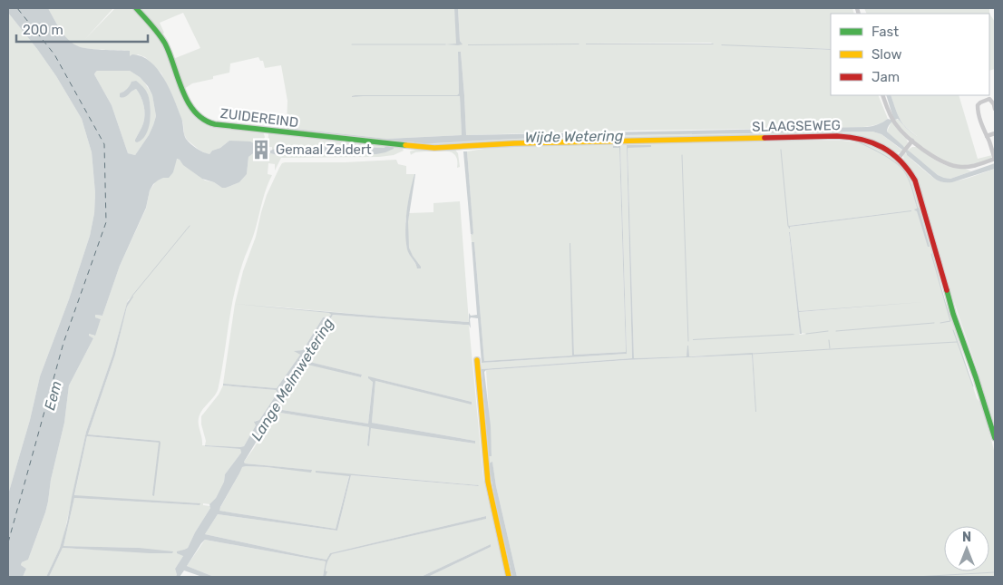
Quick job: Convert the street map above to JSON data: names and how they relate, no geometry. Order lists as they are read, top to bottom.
{
  "streets": {
    "street": ["ZUIDEREIND", "SLAAGSEWEG"]
  },
  "crossings": [
    ["ZUIDEREIND", "SLAAGSEWEG"]
  ],
  "water": ["Wijde Wetering", "Lange Melmwetering", "Eem"],
  "places": {
    "building": ["Gemaal Zeldert"]
  },
  "legend": ["Fast", "Slow", "Jam"],
  "scale_bar": "200 m",
  "north": "top"
}
